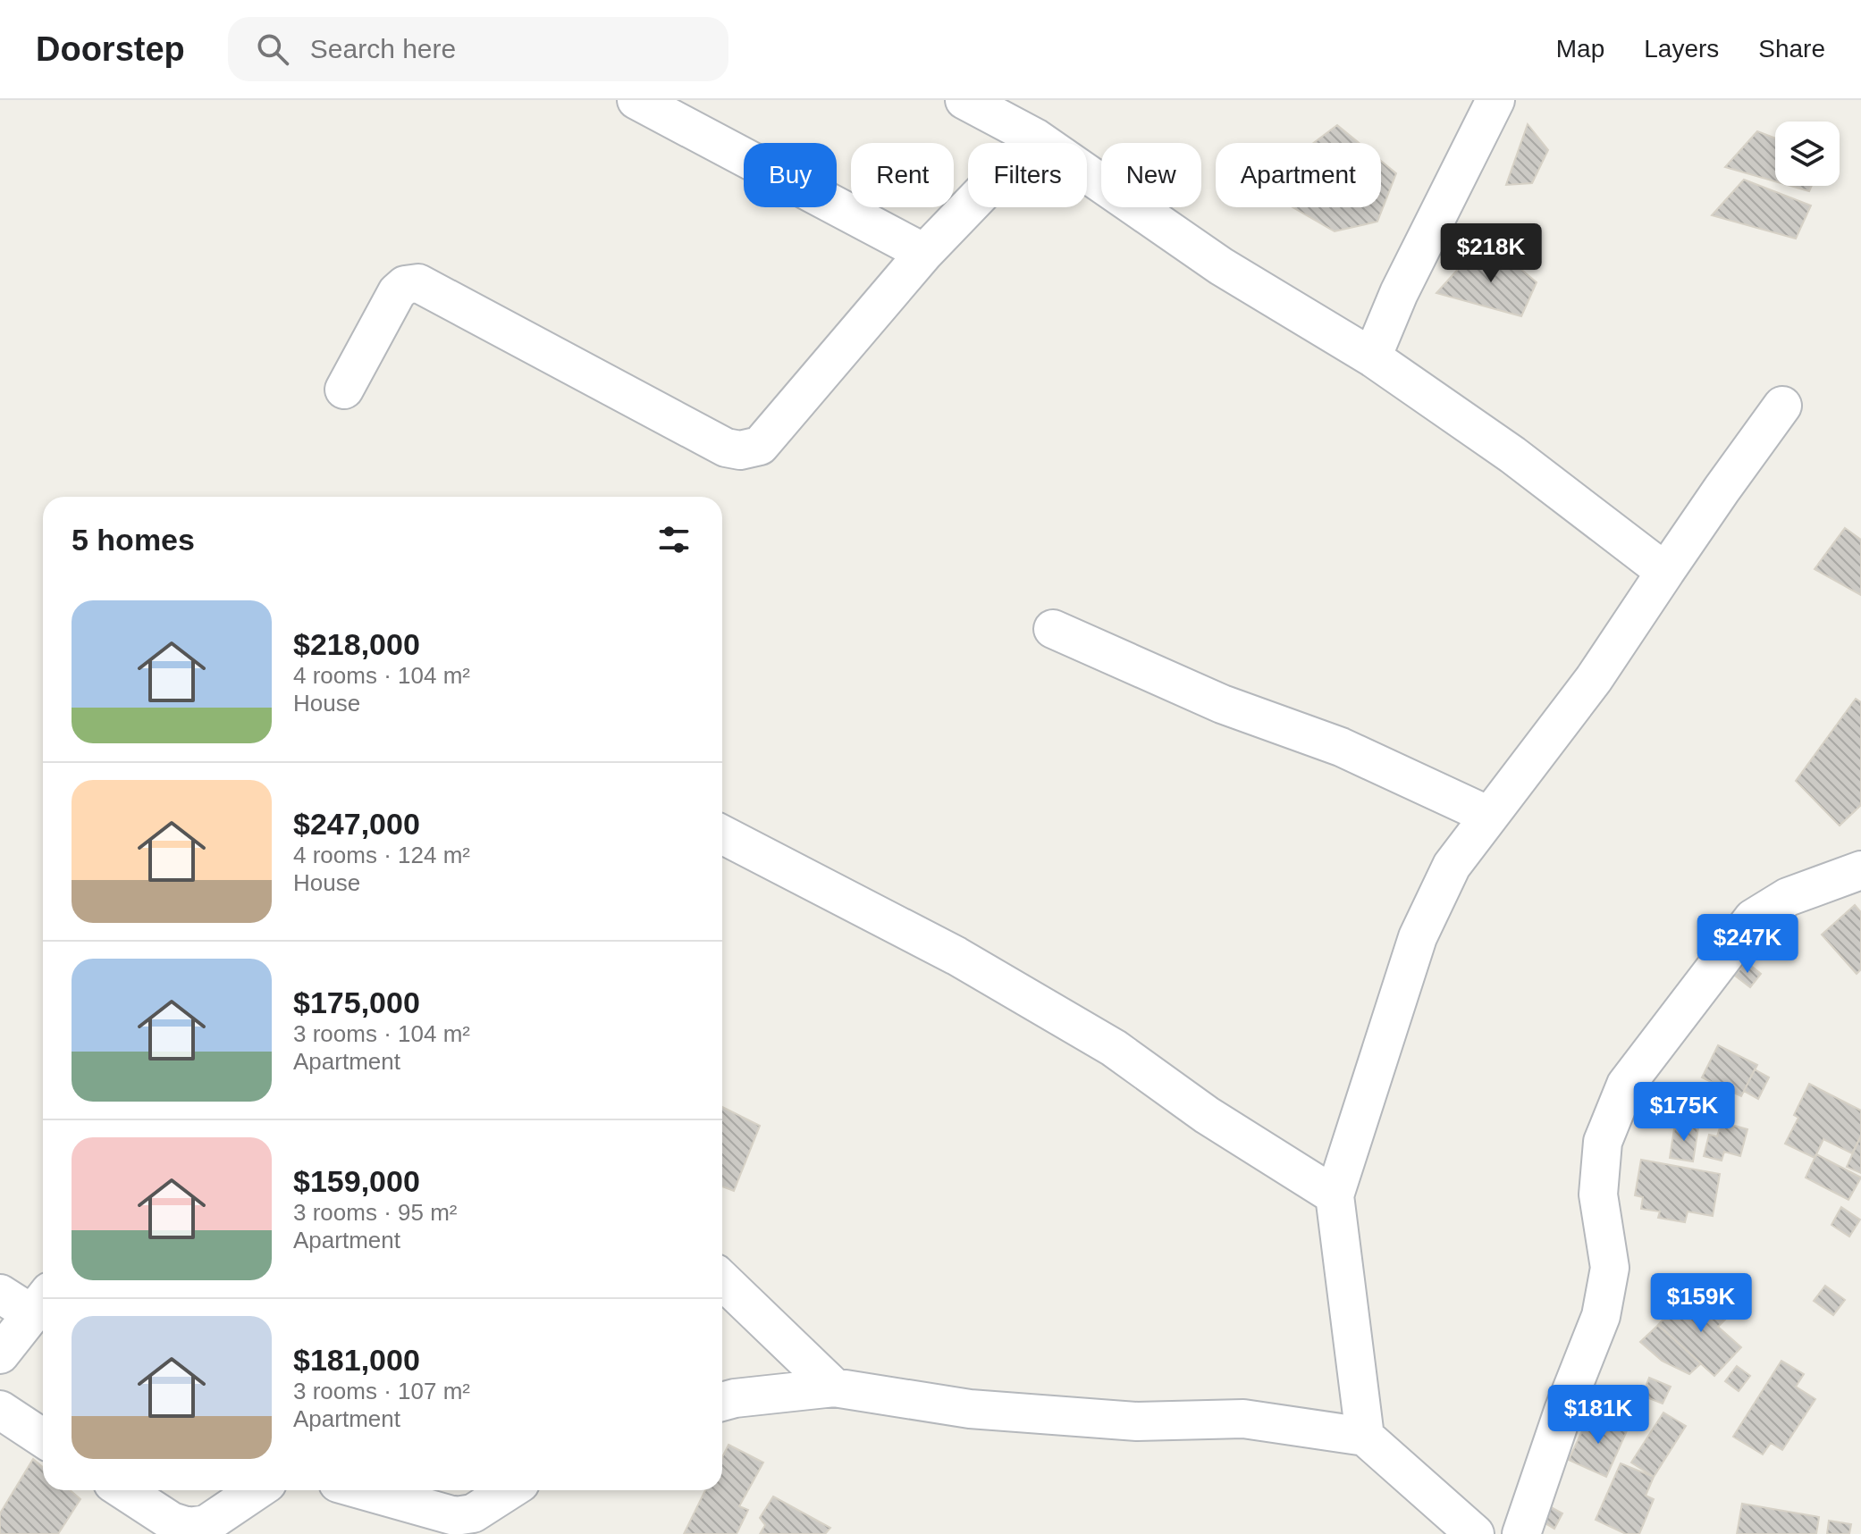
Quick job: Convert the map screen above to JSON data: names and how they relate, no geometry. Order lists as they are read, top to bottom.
{
  "page": {
    "header": "Doorstep",
    "search": "Search here",
    "nav": ["Map", "Layers", "Share"],
    "chip": [
      "Buy",
      "Rent",
      "Filters",
      "New",
      "Apartment"
    ],
    "price": [
      "$218K",
      "$247K",
      "$175K",
      "$159K",
      "$181K"
    ],
    "heading": "5 homes",
    "list": [
      {
        "name": "$218,000",
        "note": "4 rooms · 104 m² · House"
      },
      {
        "name": "$247,000",
        "note": "4 rooms · 124 m² · House"
      },
      {
        "name": "$175,000",
        "note": "3 rooms · 104 m² · Apartment"
      },
      {
        "name": "$159,000",
        "note": "3 rooms · 95 m² · Apartment"
      },
      {
        "name": "$181,000",
        "note": "3 rooms · 107 m² · Apartment"
      }
    ]
  }
}
